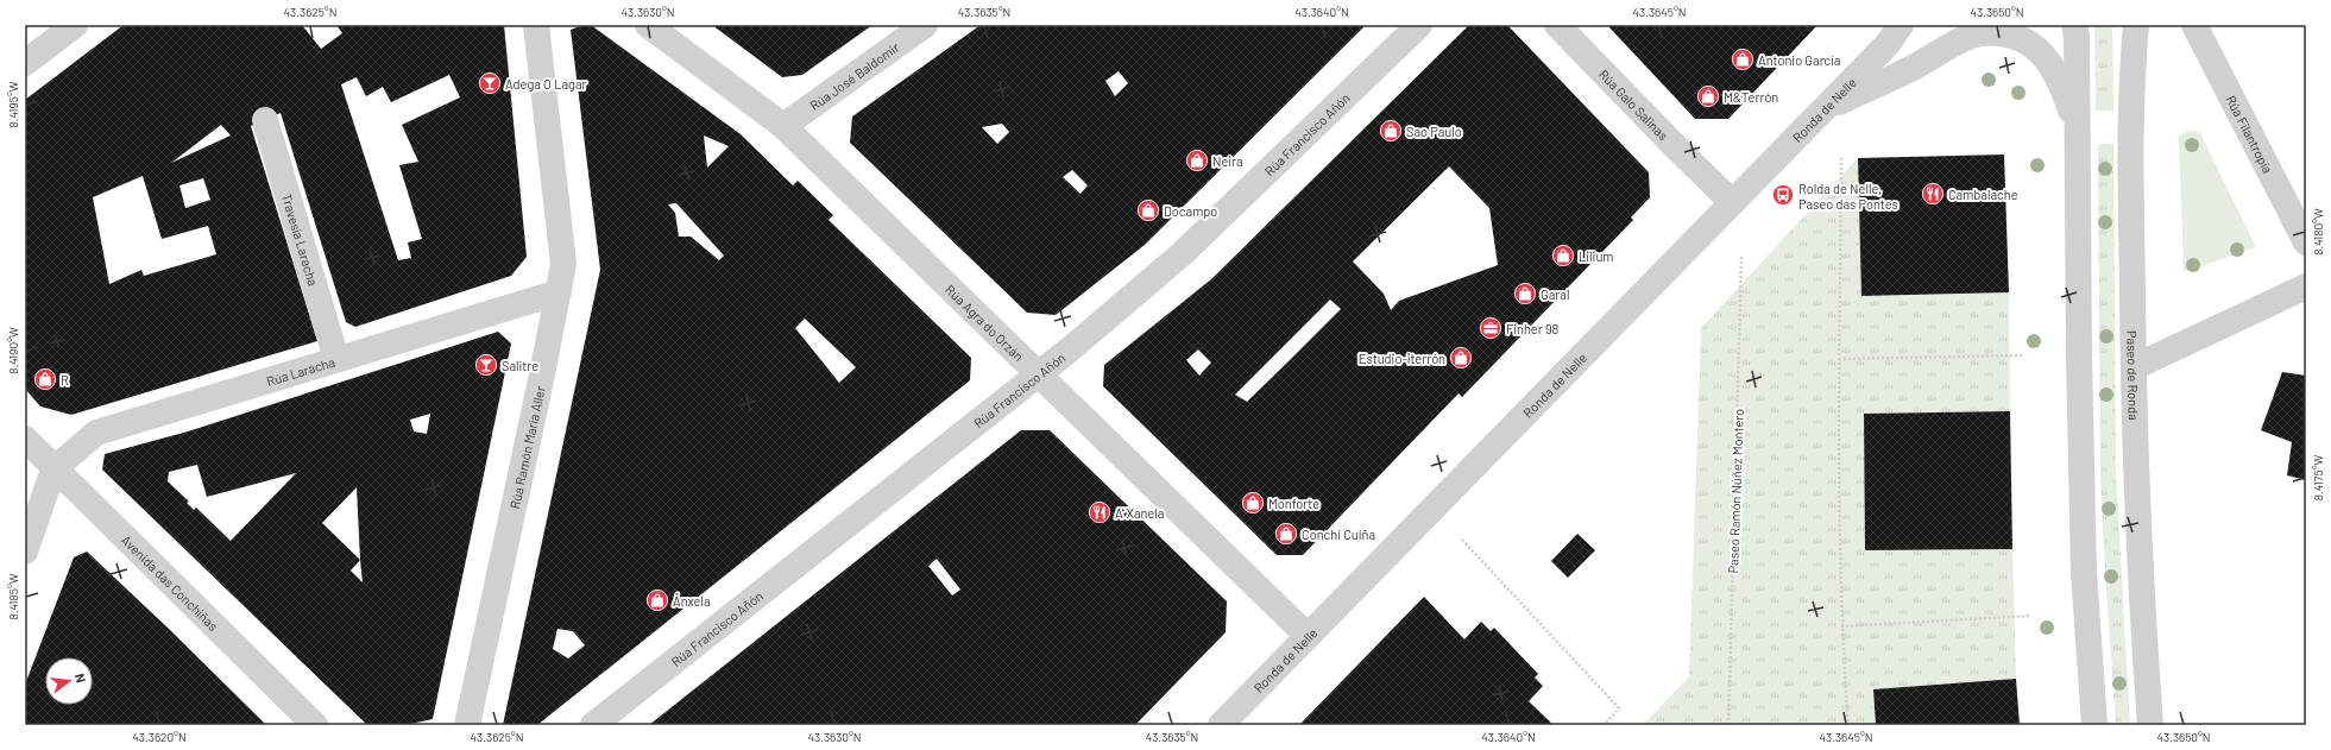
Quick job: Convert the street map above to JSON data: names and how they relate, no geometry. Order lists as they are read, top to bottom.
{
  "streets": {
    "street": [
      "Rúa José Baldomir",
      "Rúa Galo Salinas",
      "Ronda de Nelle",
      "Rúa Francisco Añón",
      "Rúa Filantropía",
      "Travesía Laracha",
      "Rúa Agra do Orzán",
      "Rúa Laracha",
      "Paseo de Ronda",
      "Rúa Ramón María Aller",
      "Avenida das Conchiñas"
    ],
    "path": ["Paseo Ramón Núñez Montero"]
  },
  "crossings": [
    ["Rúa José Baldomir", "Rúa Agra do Orzán"],
    ["Rúa Galo Salinas", "Ronda de Nelle"],
    ["Ronda de Nelle", "Rúa Agra do Orzán"],
    ["Rúa Francisco Añón", "Rúa Agra do Orzán"],
    ["Travesía Laracha", "Rúa Laracha"],
    ["Rúa Laracha", "Rúa Ramón María Aller"],
    ["Rúa Laracha", "Avenida das Conchiñas"]
  ],
  "places": {
    "shop": [
      "Antonio García",
      "M&Terrón",
      "Sao Paulo",
      "Neira",
      "Docampo",
      "Lilium",
      "Garal",
      "Estudio-iterrón",
      "R",
      "Monforte",
      "Conchi Cuiña",
      "Ánxela"
    ],
    "bar": ["Adega O Lagar", "Salitre"],
    "restaurant": ["Cambalache", "A' Xanela"],
    "bus stop": ["Rolda de Nelle, Paseo das Pontes"],
    "office": ["Finher 98"]
  },
  "north": "right",
  "coordinates": [
    "43.3625°N",
    "43.3630°N",
    "43.3635°N",
    "43.3640°N",
    "43.3645°N",
    "43.3650°N",
    "8.4195°W",
    "8.4180°W",
    "8.4190°W",
    "8.4175°W",
    "8.4185°W",
    "43.3620°N"
  ]
}
